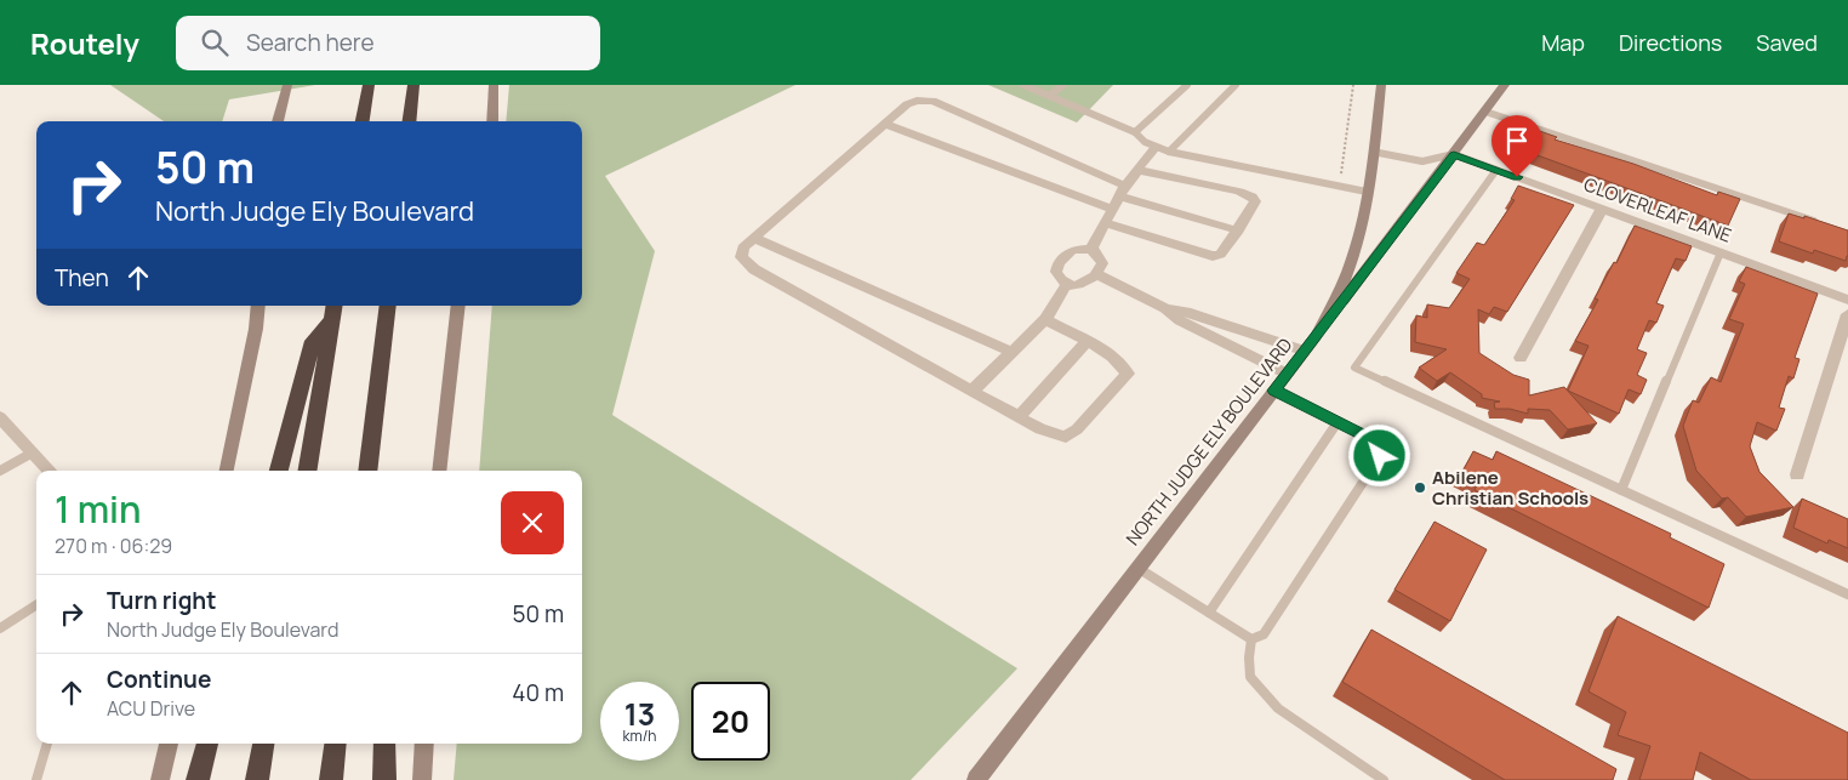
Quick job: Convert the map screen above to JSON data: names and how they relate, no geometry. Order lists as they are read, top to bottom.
{
  "streets": {
    "street": ["CLOVERLEAF LANE", "NORTH JUDGE ELY BOULEVARD"]
  },
  "places": ["Abilene Christian Schools"],
  "page": {
    "header": "Routely",
    "search": "Search here",
    "nav": ["Map", "Directions", "Saved"],
    "turn": ["50 m", "North Judge Ely Boulevard"],
    "then": "Then",
    "heading": ["1 min", "270 m · 06:29"],
    "list": [
      {
        "name": "Turn right",
        "note": "North Judge Ely Boulevard",
        "value": "50 m"
      },
      {
        "name": "Continue",
        "note": "ACU Drive",
        "value": "40 m"
      }
    ],
    "speed": "13 km/h",
    "limit": "20"
  }
}
